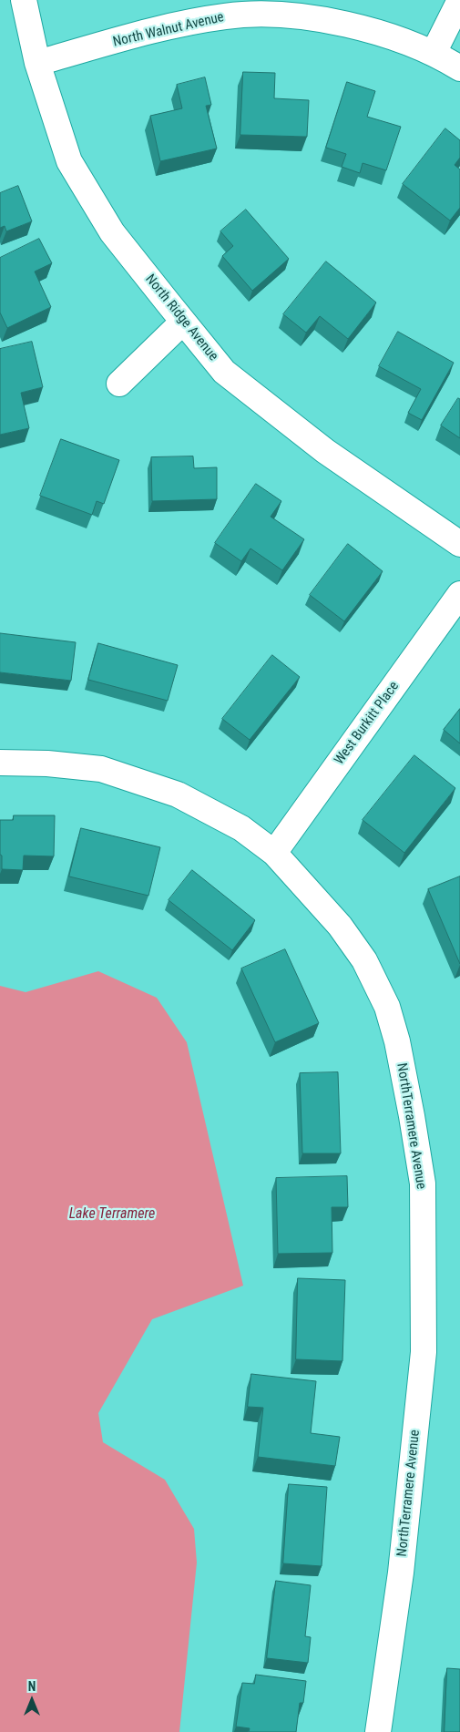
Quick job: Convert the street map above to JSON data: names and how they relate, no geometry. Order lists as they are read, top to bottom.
{
  "streets": {
    "street": [
      "North Walnut Avenue",
      "North Ridge Avenue",
      "West Burkitt Place",
      "NorthTerramere Avenue"
    ]
  },
  "crossings": [
    ["North Walnut Avenue", "North Ridge Avenue"],
    ["West Burkitt Place", "NorthTerramere Avenue"]
  ],
  "water": ["Lake Terramere"],
  "north": "top"
}
